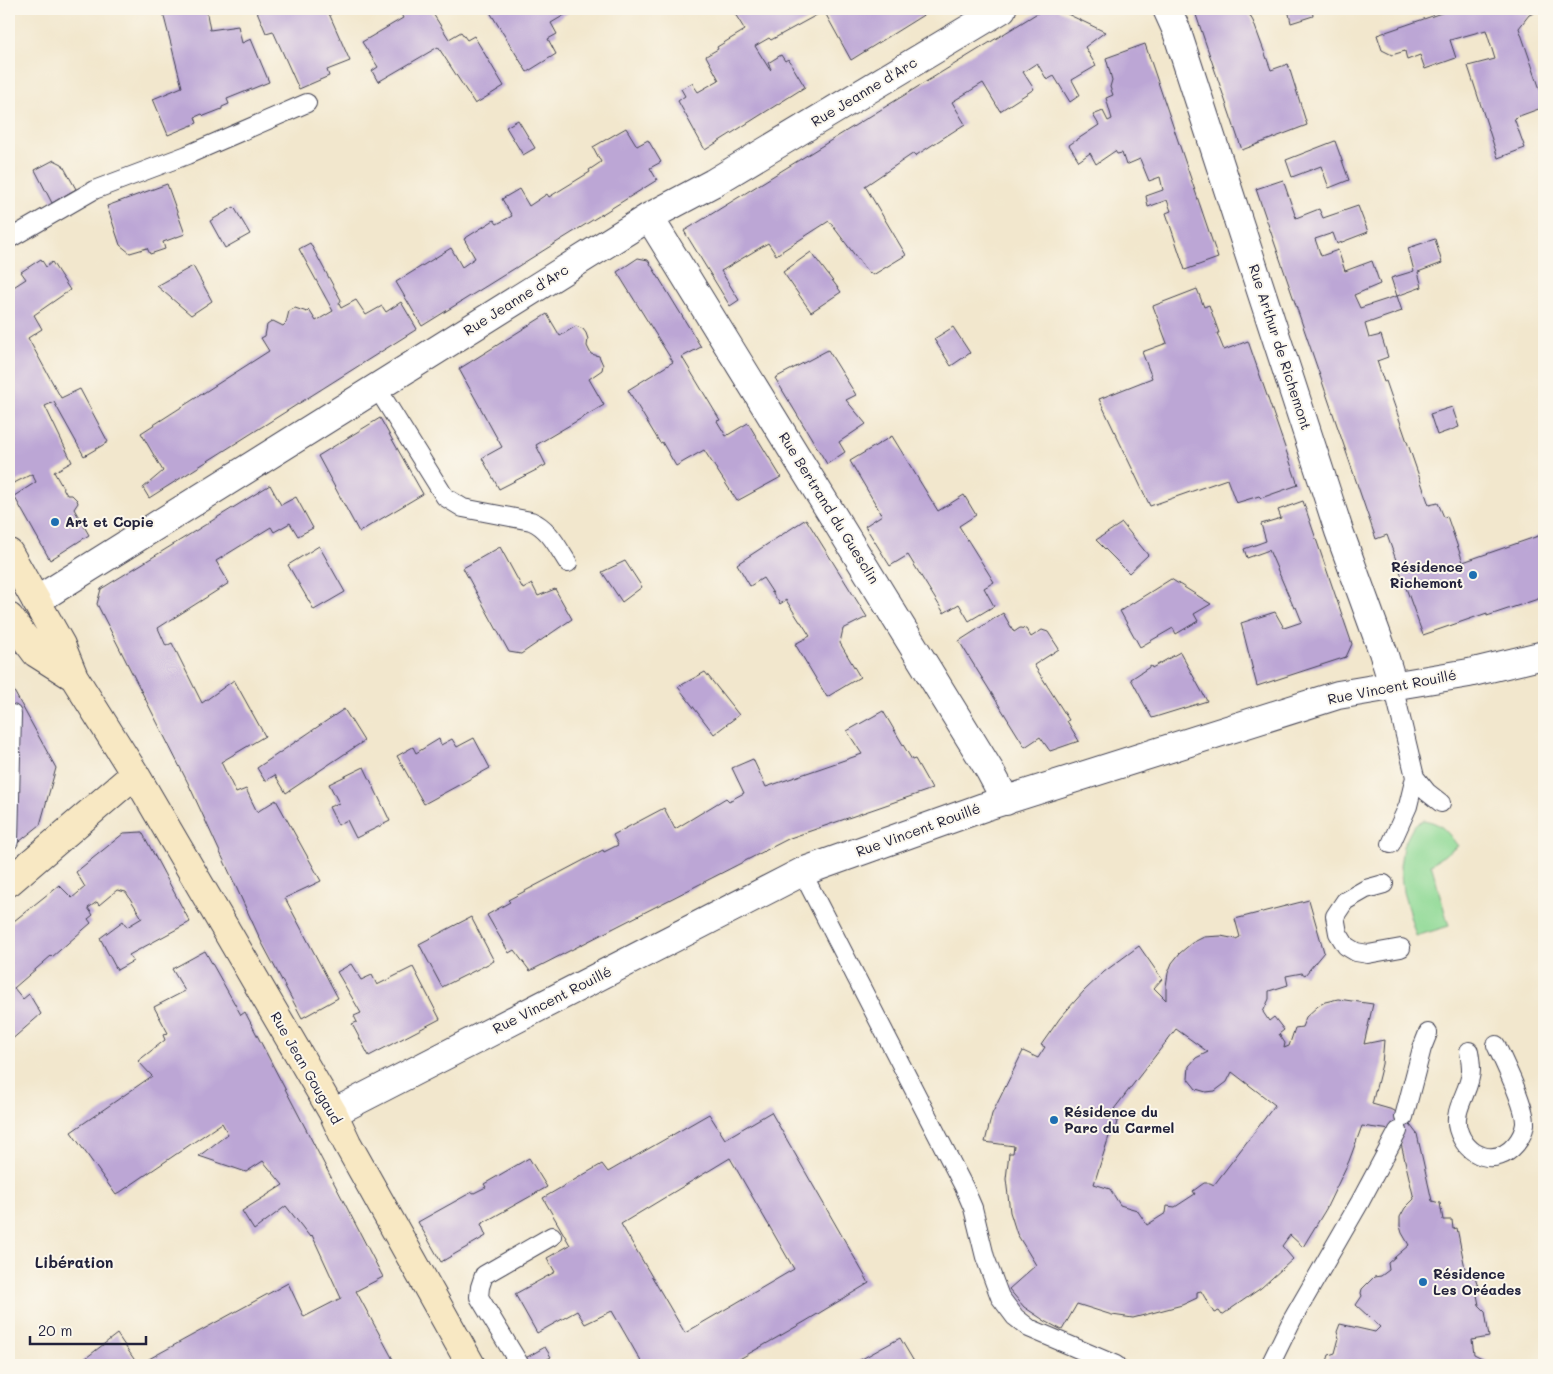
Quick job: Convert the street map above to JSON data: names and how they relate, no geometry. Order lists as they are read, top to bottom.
{
  "streets": {
    "main road": ["Rue Jean Gougaud"],
    "street": [
      "Rue Jeanne d'Arc",
      "Rue Arthur de Richemont",
      "Rue Bertrand du Guesclin",
      "Rue Vincent Rouillé"
    ]
  },
  "crossings": [
    ["Rue Jeanne d'Arc", "Rue Bertrand du Guesclin"],
    ["Rue Jeanne d'Arc", "Rue Jean Gougaud"],
    ["Rue Arthur de Richemont", "Rue Vincent Rouillé"],
    ["Rue Bertrand du Guesclin", "Rue Vincent Rouillé"],
    ["Rue Vincent Rouillé", "Rue Jean Gougaud"]
  ],
  "districts": ["Libération"],
  "places": [
    "Art et Copie",
    "Résidence Richemont",
    "Résidence du Parc du Carmel",
    "Résidence Les Oréades"
  ],
  "scale_bar": "20 m"
}
